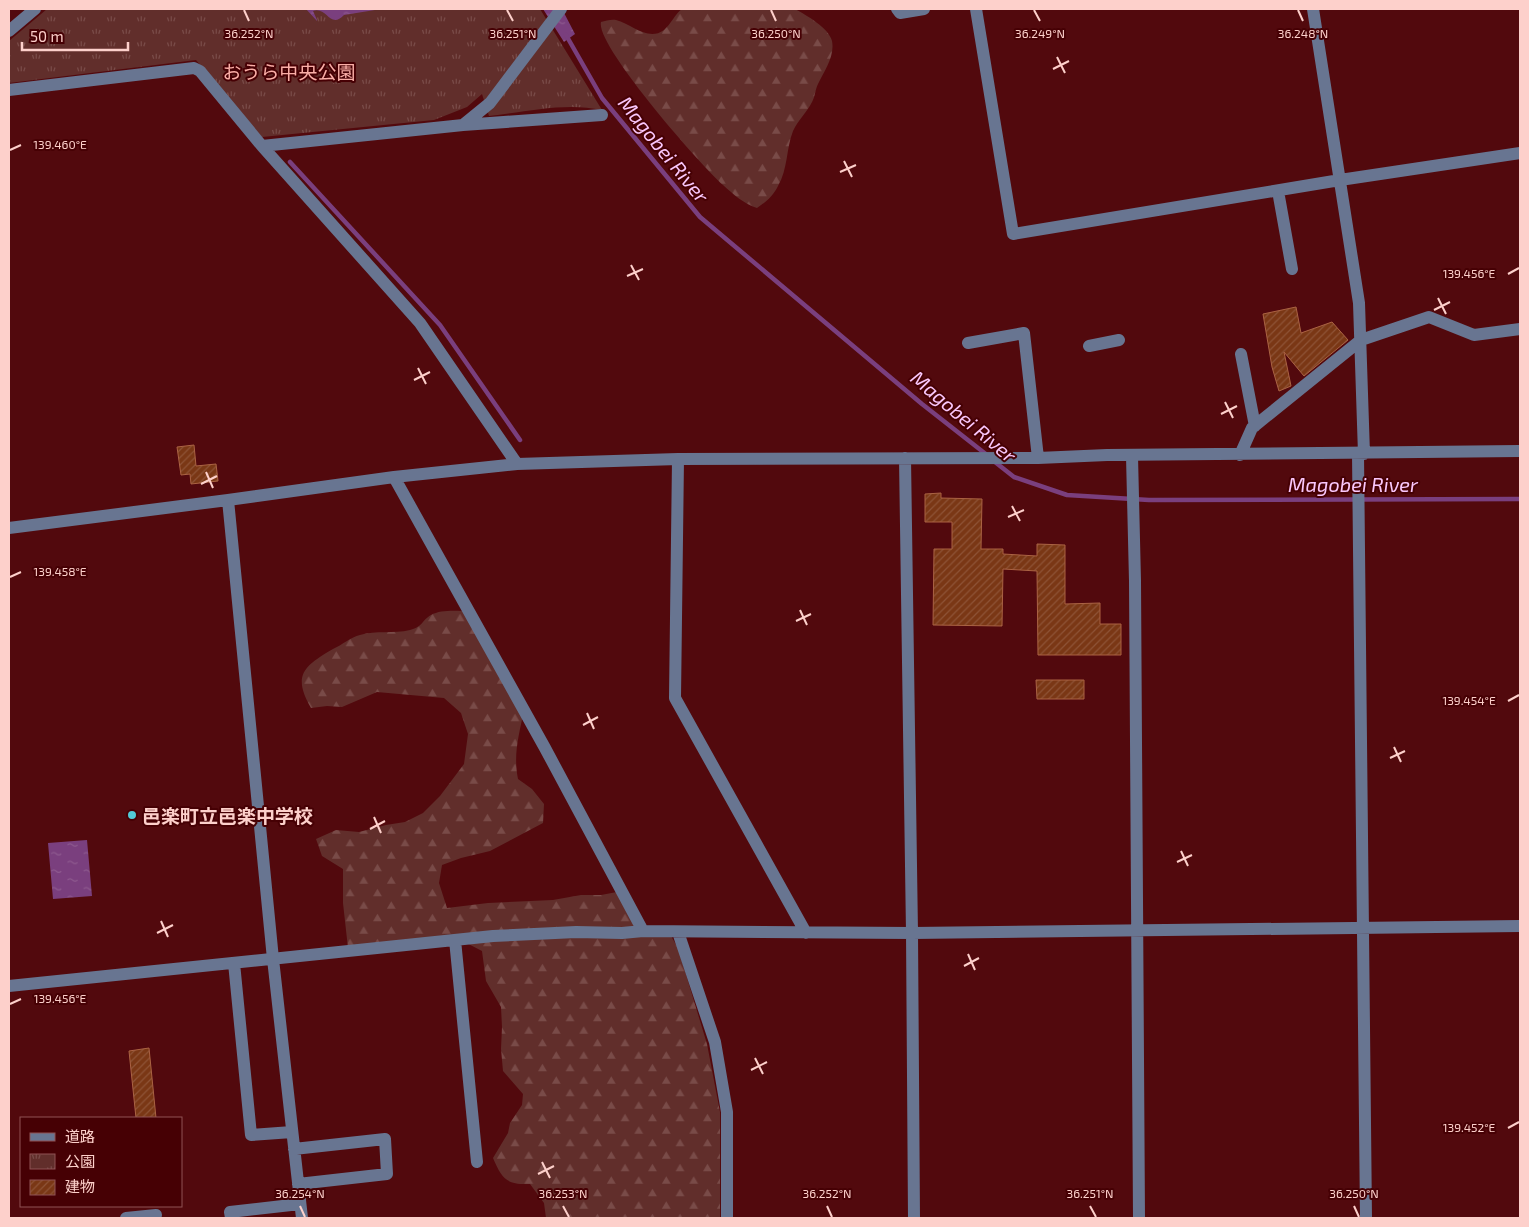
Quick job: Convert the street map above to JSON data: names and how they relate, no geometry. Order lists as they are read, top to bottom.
{
  "water": ["Magobei River"],
  "parks": ["おうら中央公園"],
  "places": ["邑楽町立邑楽中学校"],
  "legend": ["道路", "公園", "建物"],
  "scale_bar": "50 m",
  "coordinates": [
    "36.252°N",
    "36.251°N",
    "36.249°N",
    "36.250°N",
    "36.248°N",
    "139.460°E",
    "139.456°E",
    "139.458°E",
    "139.454°E",
    "139.452°E",
    "36.254°N",
    "36.253°N"
  ]
}
